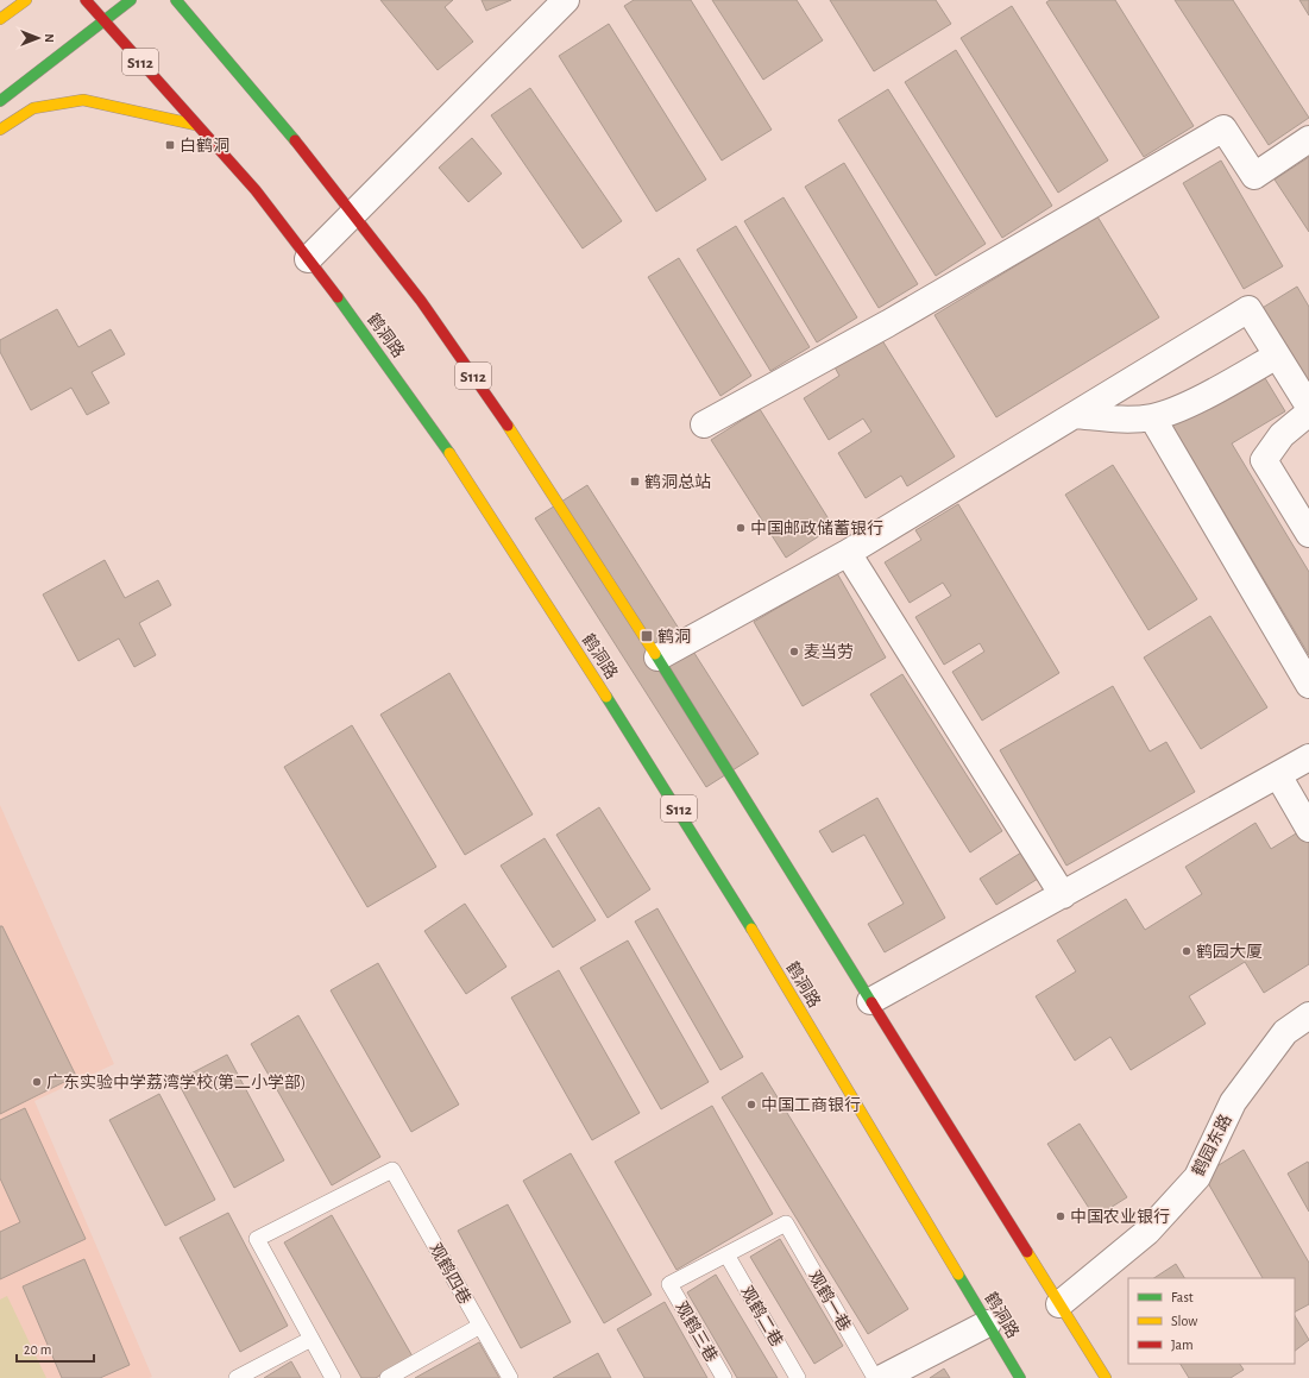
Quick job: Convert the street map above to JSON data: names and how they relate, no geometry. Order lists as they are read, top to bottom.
{
  "streets": {
    "main road": ["S112", "鹤洞路"],
    "street": ["鹤园东路"],
    "lane": [
      "观鹤四巷",
      "观鹤一巷",
      "观鹤二巷",
      "观鹤三巷"
    ]
  },
  "crossings": [
    ["S112", "鹤园东路"],
    ["观鹤一巷", "观鹤二巷"],
    ["观鹤一巷", "观鹤三巷"],
    ["观鹤二巷", "观鹤三巷"]
  ],
  "places": {
    "transit": ["白鹤洞", "鹤洞总站", "鹤洞"],
    "other": [
      "中国邮政储蓄银行",
      "麦当劳",
      "鹤园大厦",
      "广东实验中学荔湾学校(第二小学部)",
      "中国工商银行",
      "中国农业银行"
    ]
  },
  "legend": ["Fast", "Slow", "Jam"],
  "scale_bar": "20 m",
  "north": "right"
}
